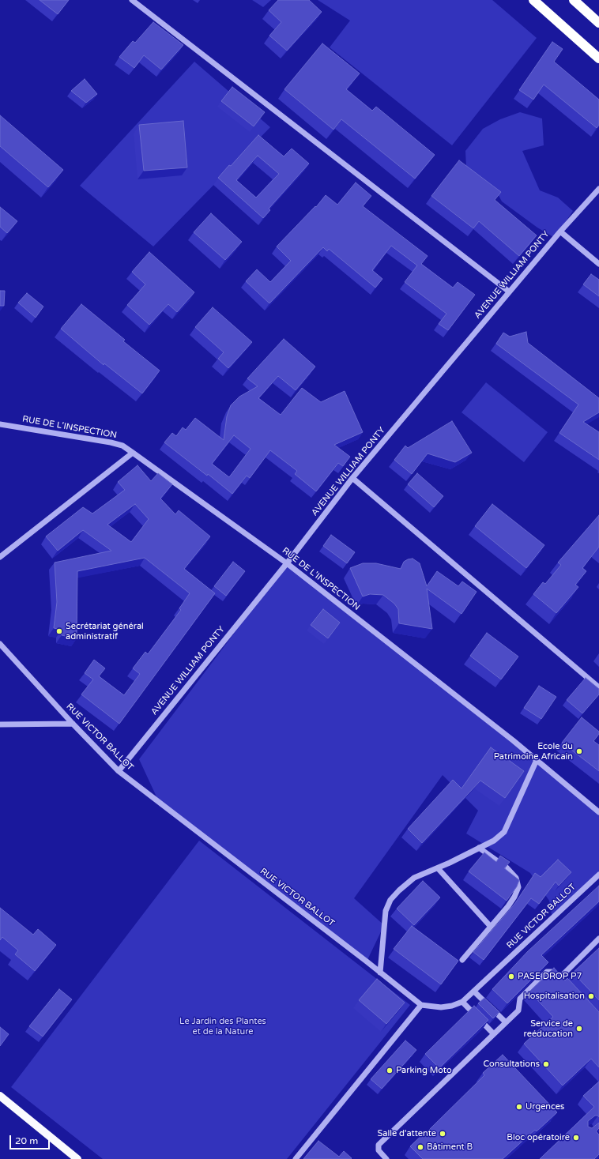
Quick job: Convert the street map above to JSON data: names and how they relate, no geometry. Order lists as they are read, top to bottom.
{
  "streets": {
    "street": ["AVENUE WILLIAM PONTY", "RUE DE L'INSPECTION", "RUE VICTOR BALLOT"]
  },
  "crossings": [
    ["AVENUE WILLIAM PONTY", "RUE DE L'INSPECTION"],
    ["AVENUE WILLIAM PONTY", "RUE VICTOR BALLOT"]
  ],
  "parks": ["Le Jardin des Plantes et de la Nature"],
  "places": [
    "Secrétariat général administratif",
    "Ecole du Patrimoine Africain",
    "PASE DROP P7",
    "Hospitalisation",
    "Service de reéducation",
    "Consultations",
    "Parking Moto",
    "Urgences",
    "Salle d'attente",
    "Bloc opératoire",
    "Bâtiment B"
  ],
  "scale_bar": "20 m"
}
